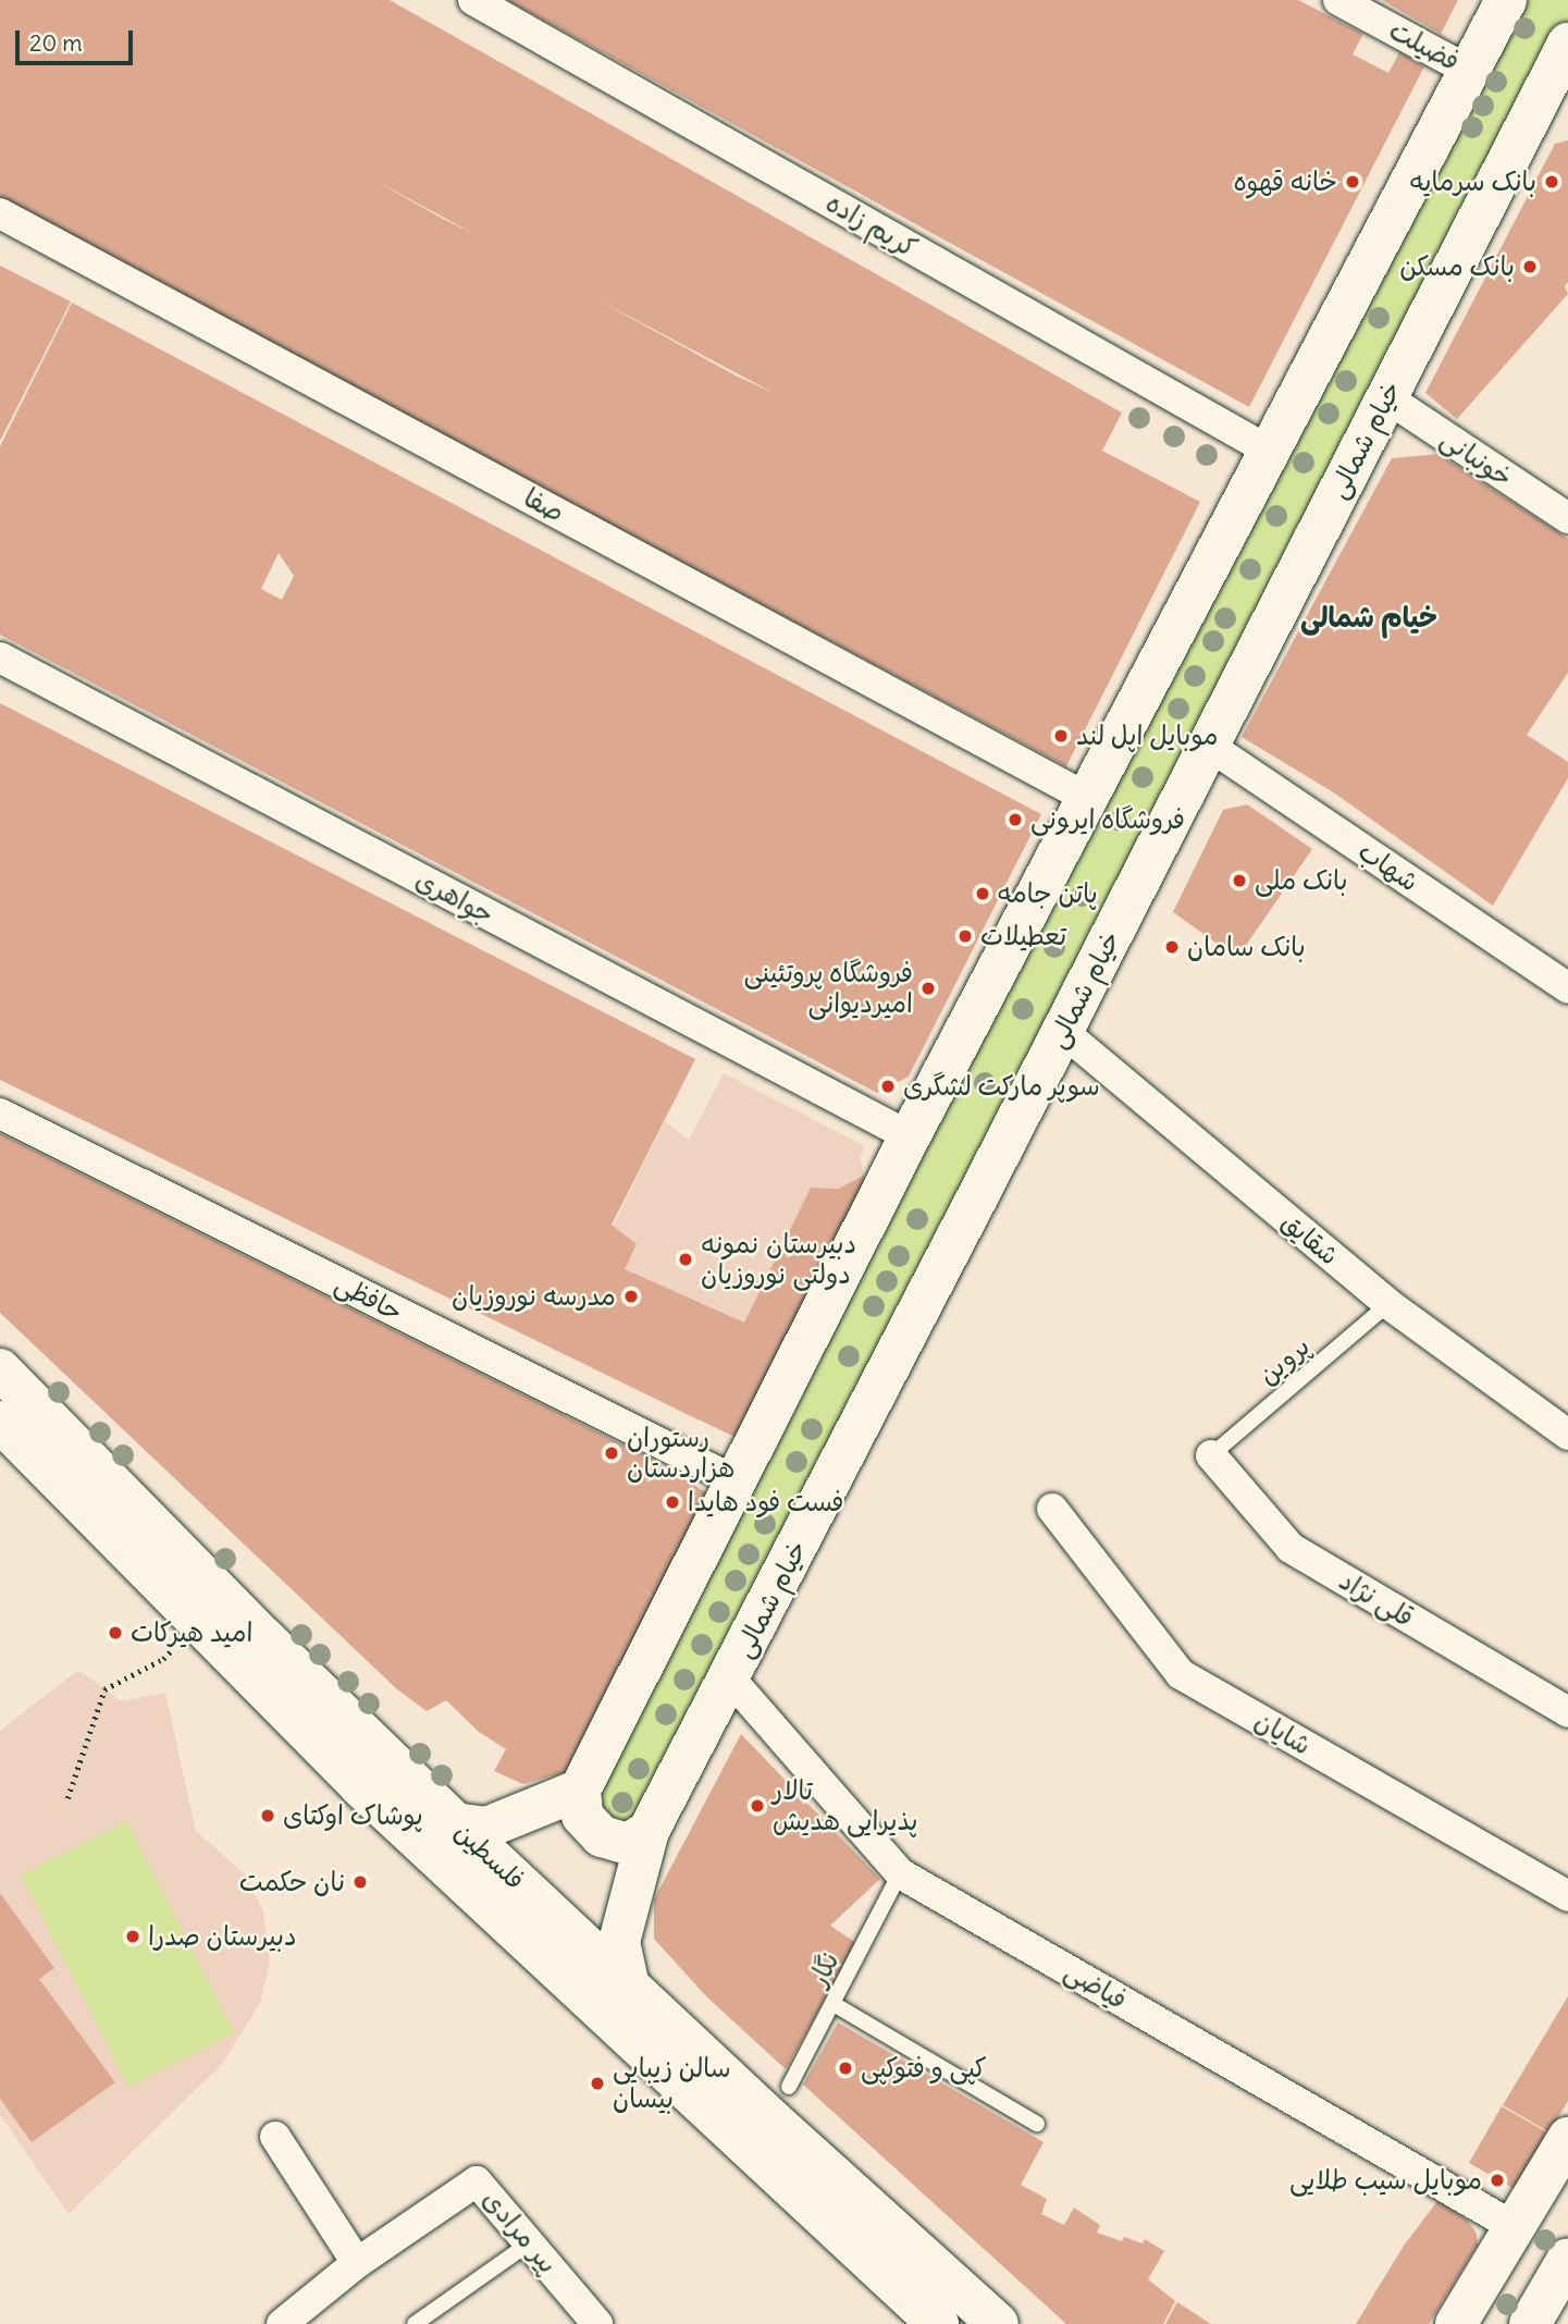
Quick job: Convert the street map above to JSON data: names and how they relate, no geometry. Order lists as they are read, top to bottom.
{
  "streets": {
    "main road": ["خیام شمالی", "فلسطین"],
    "street": [
      "فضیلت",
      "کریم زاده",
      "خونبانی",
      "صفا",
      "شهاب",
      "جواهری",
      "شقایق",
      "حافظی",
      "قلی نژاد",
      "شایان",
      "فیاضی",
      "پیر مرادی"
    ],
    "lane": ["پروین", "نگار"]
  },
  "crossings": [
    ["خیام شمالی", "خونبانی"],
    ["خیام شمالی", "شهاب"],
    ["خیام شمالی", "شقایق"],
    ["خیام شمالی", "فلسطین"],
    ["خیام شمالی", "فیاضی"],
    ["شقایق", "پروین"],
    ["پروین", "قلی نژاد"],
    ["نگار", "فیاضی"]
  ],
  "districts": ["خیام شمالی"],
  "places": [
    "خانه قهوه",
    "بانک سرمایه",
    "بانک مسکن",
    "موبایل اپل لند",
    "فروشگاه ایرونی",
    "بانک ملی",
    "پاتن جامه",
    "تعطیلات",
    "بانک سامان",
    "فروشگاه پروتئینی امیردیوانی",
    "سوپر مارکت لشگری",
    "دبیرستان نمونه دولتی نوروزیان",
    "مدرسه نوروزیان",
    "رستوران هزاردستان",
    "فست فود هایدا",
    "امید هیرکات",
    "تالار پذیرایی هدیش",
    "پوشاک اوکتای",
    "نان حکمت",
    "دبیرستان صدرا",
    "کپی و فتوکپی",
    "سالن زیبایی بیسان",
    "موبایل سیب طلایی"
  ],
  "scale_bar": "20 m"
}
